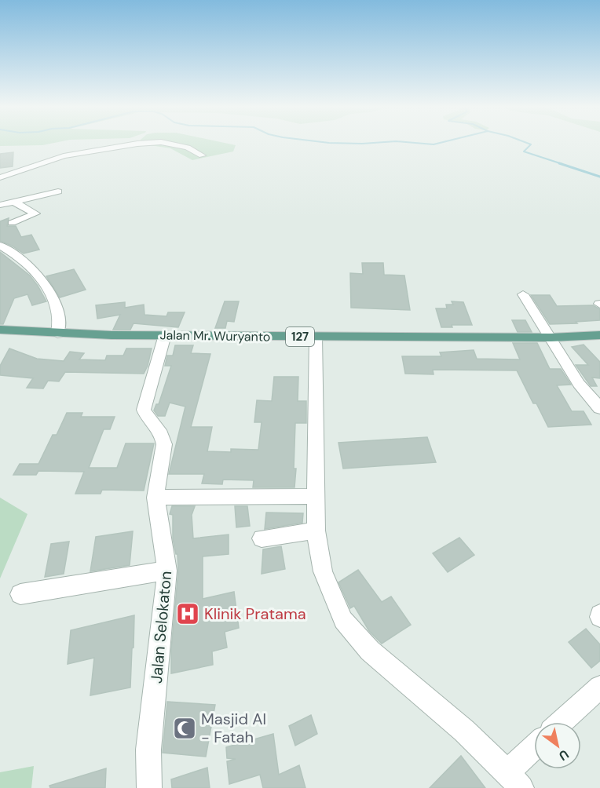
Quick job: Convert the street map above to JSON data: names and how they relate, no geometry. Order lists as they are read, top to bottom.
{
  "streets": {
    "main road": ["Jalan Mr. Wuryanto", "127"],
    "street": ["Jalan Selokaton"]
  },
  "crossings": [
    ["Jalan Mr. Wuryanto", "Jalan Selokaton"]
  ],
  "places": {
    "hospital": ["Klinik Pratama"],
    "mosque": ["Masjid Al - Fatah"]
  },
  "north": "bottom right"
}
